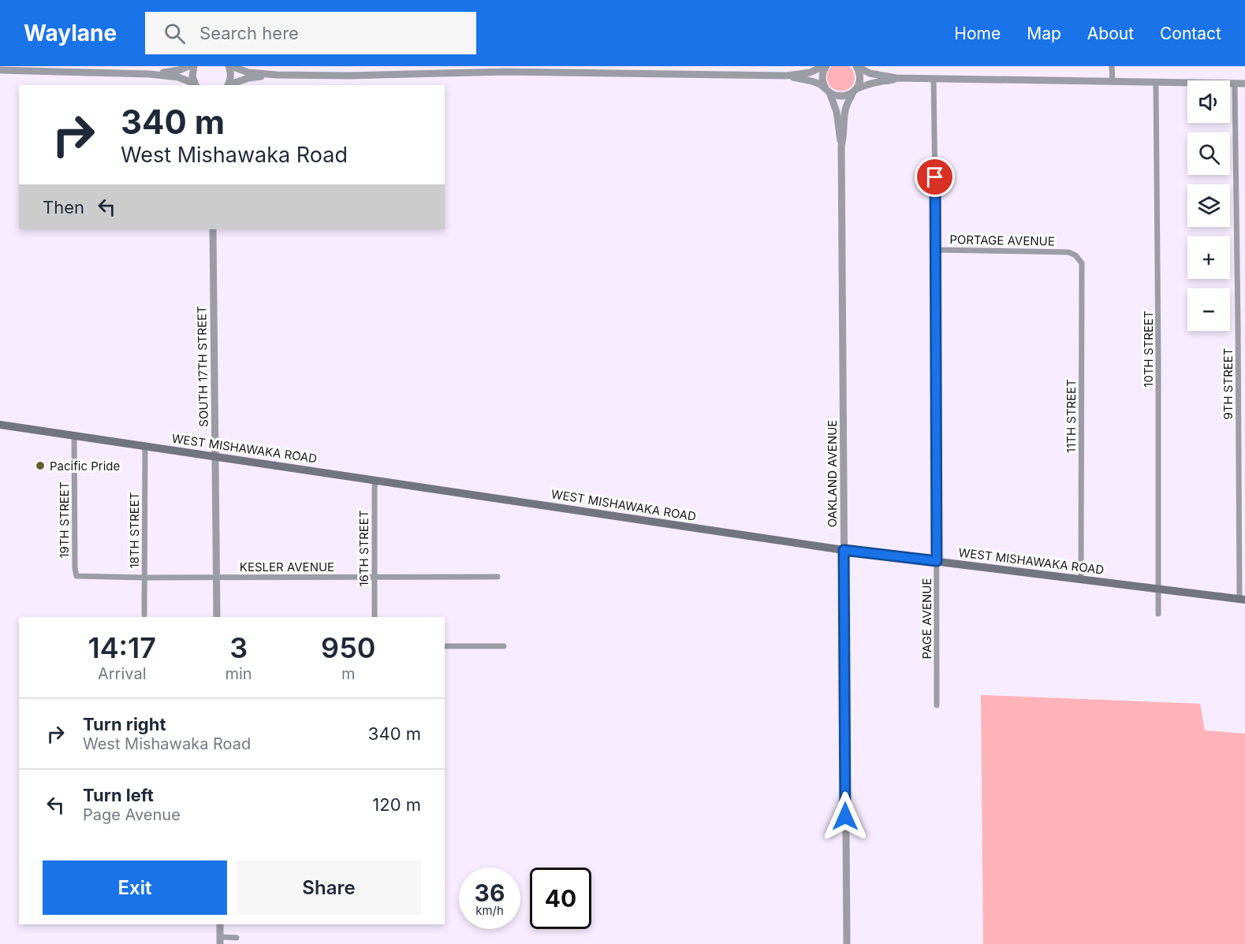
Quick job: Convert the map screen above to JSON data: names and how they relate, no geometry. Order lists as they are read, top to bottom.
{
  "streets": {
    "main road": ["WEST MISHAWAKA ROAD"],
    "street": [
      "PORTAGE AVENUE",
      "10TH STREET",
      "SOUTH 17TH STREET",
      "9TH STREET",
      "11TH STREET",
      "OAKLAND AVENUE",
      "19TH STREET",
      "18TH STREET",
      "16TH STREET",
      "KESLER AVENUE",
      "PAGE AVENUE"
    ]
  },
  "crossings": [
    ["PORTAGE AVENUE", "11TH STREET"],
    ["PORTAGE AVENUE", "PAGE AVENUE"],
    ["10TH STREET", "WEST MISHAWAKA ROAD"],
    ["SOUTH 17TH STREET", "WEST MISHAWAKA ROAD"],
    ["SOUTH 17TH STREET", "KESLER AVENUE"],
    ["9TH STREET", "WEST MISHAWAKA ROAD"],
    ["11TH STREET", "WEST MISHAWAKA ROAD"],
    ["WEST MISHAWAKA ROAD", "OAKLAND AVENUE"],
    ["WEST MISHAWAKA ROAD", "19TH STREET"],
    ["WEST MISHAWAKA ROAD", "18TH STREET"],
    ["WEST MISHAWAKA ROAD", "16TH STREET"],
    ["WEST MISHAWAKA ROAD", "PAGE AVENUE"],
    ["19TH STREET", "KESLER AVENUE"],
    ["18TH STREET", "KESLER AVENUE"],
    ["16TH STREET", "KESLER AVENUE"]
  ],
  "places": ["Pacific Pride"],
  "page": {
    "header": "Waylane",
    "search": "Search here",
    "nav": [
      "Home",
      "Map",
      "About",
      "Contact"
    ],
    "map_buttons": ["+", "−"],
    "turn": ["340 m", "West Mishawaka Road"],
    "then": "Then",
    "eta": [
      "14:17",
      "Arrival",
      "3",
      "min",
      "950",
      "m"
    ],
    "list": [
      {
        "name": "Turn right",
        "note": "West Mishawaka Road",
        "value": "340 m"
      },
      {
        "name": "Turn left",
        "note": "Page Avenue",
        "value": "120 m"
      }
    ],
    "buttons": ["Exit", "Share"],
    "speed": "36 km/h",
    "limit": "40"
  }
}
